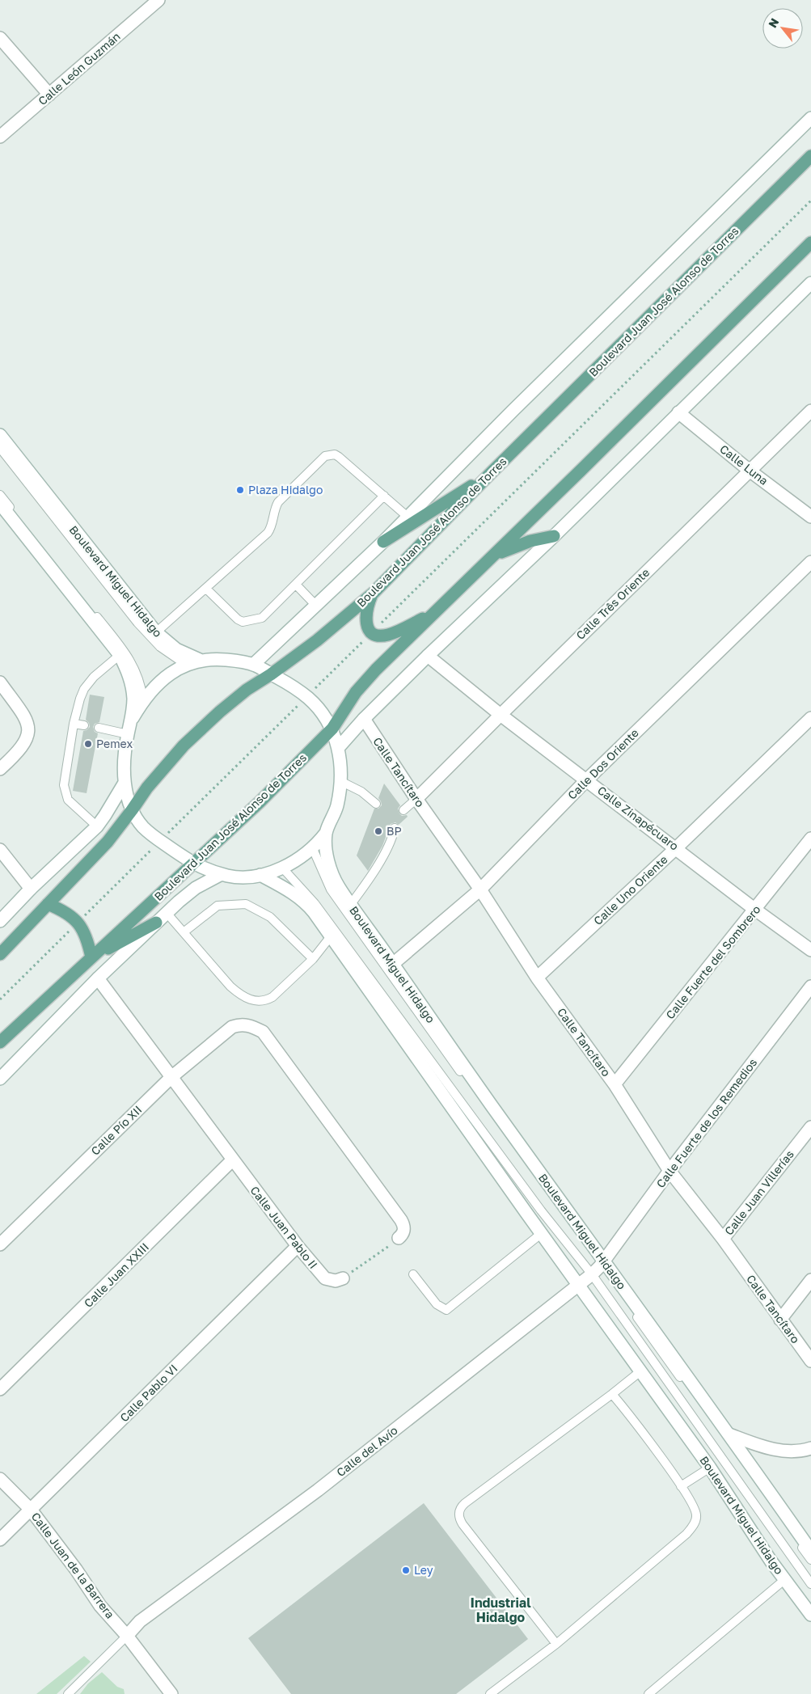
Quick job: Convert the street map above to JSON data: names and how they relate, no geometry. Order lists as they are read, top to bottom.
{
  "streets": {
    "main road": ["Boulevard Juan José Alonso de Torres"],
    "street": [
      "Calle León Guzmán",
      "Calle Luna",
      "Boulevard Miguel Hidalgo",
      "Calle Três Oriente",
      "Calle Dos Oriente",
      "Calle Tancítaro",
      "Calle Zinapécuaro",
      "Calle Uno Oriente",
      "Calle Fuerte del Sombrero",
      "Calle Fuerte de los Remedios",
      "Calle Pío XII",
      "Calle Juan Villerías",
      "Calle Juan Pablo II",
      "Calle Juan XXIII",
      "Calle Pablo VI",
      "Calle del Avío",
      "Calle Juan de la Barrera"
    ]
  },
  "crossings": [
    ["Boulevard Juan José Alonso de Torres", "Boulevard Miguel Hidalgo"],
    ["Boulevard Juan José Alonso de Torres", "Calle Juan Pablo II"],
    ["Calle Luna", "Calle Três Oriente"],
    ["Boulevard Miguel Hidalgo", "Calle Dos Oriente"],
    ["Boulevard Miguel Hidalgo", "Calle Fuerte de los Remedios"],
    ["Boulevard Miguel Hidalgo", "Calle del Avío"],
    ["Calle Três Oriente", "Calle Tancítaro"],
    ["Calle Três Oriente", "Calle Zinapécuaro"],
    ["Calle Dos Oriente", "Calle Tancítaro"],
    ["Calle Dos Oriente", "Calle Zinapécuaro"],
    ["Calle Tancítaro", "Calle Uno Oriente"],
    ["Calle Tancítaro", "Calle Fuerte del Sombrero"],
    ["Calle Tancítaro", "Calle Fuerte de los Remedios"],
    ["Calle Tancítaro", "Calle Juan Villerías"],
    ["Calle Zinapécuaro", "Calle Uno Oriente"],
    ["Calle Zinapécuaro", "Calle Fuerte del Sombrero"],
    ["Calle Fuerte de los Remedios", "Calle del Avío"],
    ["Calle Pío XII", "Calle Juan Pablo II"],
    ["Calle Juan Pablo II", "Calle Juan XXIII"],
    ["Calle Juan Pablo II", "Calle Pablo VI"],
    ["Calle Pablo VI", "Calle Juan de la Barrera"],
    ["Calle del Avío", "Calle Juan de la Barrera"]
  ],
  "districts": ["Industrial Hidalgo"],
  "places": [
    "Plaza Hidalgo",
    "Pemex",
    "BP",
    "Ley"
  ],
  "north": "top left"
}
